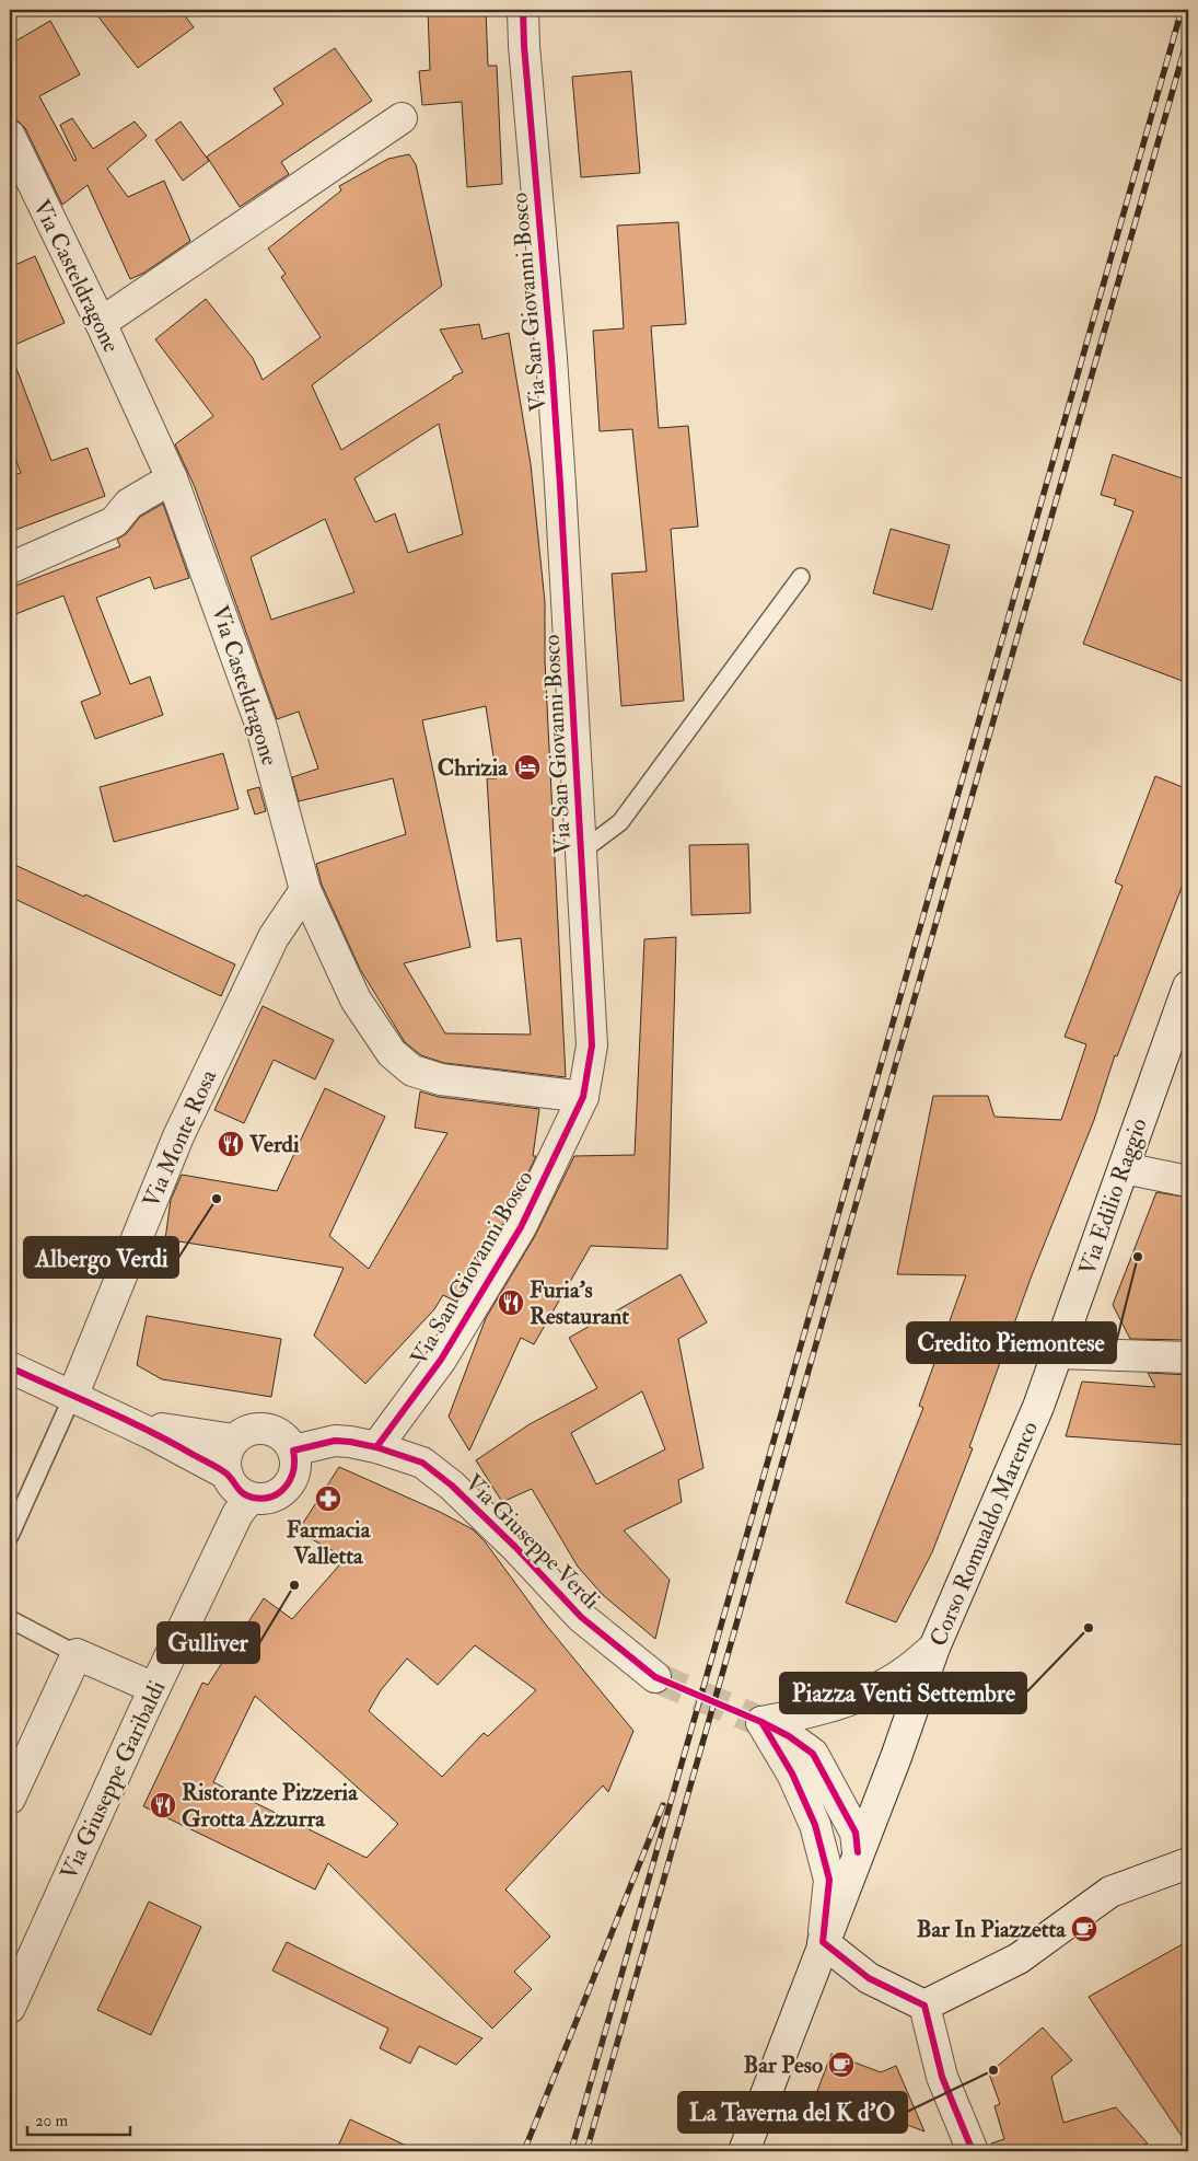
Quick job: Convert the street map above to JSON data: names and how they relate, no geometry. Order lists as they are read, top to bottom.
{
  "streets": {
    "street": [
      "Via Casteldragone",
      "Via San Giovanni Bosco",
      "Via Monte Rosa",
      "Via Edilio Raggio",
      "Corso Romualdo Marenco",
      "Via Giuseppe Verdi",
      "Via Giuseppe Garibaldi"
    ]
  },
  "crossings": [
    ["Via Casteldragone", "Via San Giovanni Bosco"],
    ["Via Casteldragone", "Via Monte Rosa"],
    ["Via San Giovanni Bosco", "Via Giuseppe Verdi"],
    ["Via Edilio Raggio", "Corso Romualdo Marenco"],
    ["Via Giuseppe Verdi", "Via Giuseppe Garibaldi"]
  ],
  "places": {
    "hotel": ["Chrizia"],
    "restaurant": ["Verdi", "Furia's Restaurant", "Ristorante Pizzeria Grotta Azzurra"],
    "other": [
      "Albergo Verdi",
      "Credito Piemontese",
      "Gulliver",
      "Piazza Venti Settembre",
      "La Taverna del K d'O"
    ],
    "pharmacy": ["Farmacia Valletta"],
    "cafe": ["Bar In Piazzetta", "Bar Peso"]
  },
  "scale_bar": "20 m"
}
